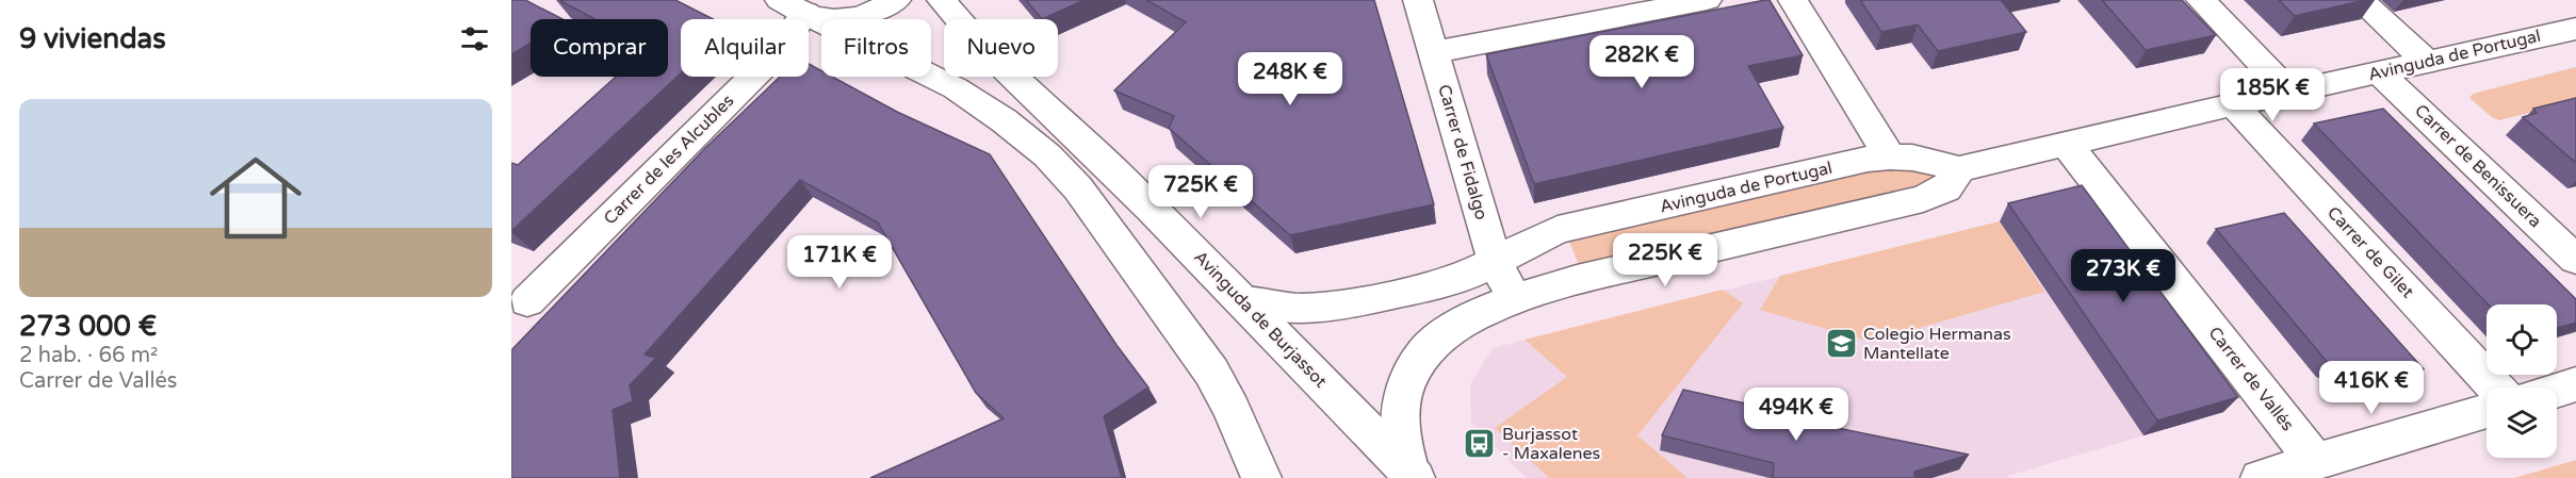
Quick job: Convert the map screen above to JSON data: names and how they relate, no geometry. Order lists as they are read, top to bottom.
{
  "streets": {
    "street": [
      "Avinguda de Portugal",
      "Carrer de Fidalgo",
      "Carrer de les Alcubles",
      "Carrer de Benissuera",
      "Carrer de Gilet",
      "Avinguda de Burjassot",
      "Carrer de Vallés"
    ]
  },
  "crossings": [
    ["Avinguda de Portugal", "Carrer de Fidalgo"],
    ["Avinguda de Portugal", "Carrer de Benissuera"],
    ["Avinguda de Portugal", "Carrer de Gilet"],
    ["Avinguda de Portugal", "Avinguda de Burjassot"],
    ["Avinguda de Portugal", "Carrer de Vallés"]
  ],
  "places": {
    "school or university": ["Colegio Hermanas Mantellate"],
    "bus stop": ["Burjassot - Maxalenes"]
  },
  "page": {
    "heading": "9 viviendas",
    "chip": [
      "Comprar",
      "Alquilar",
      "Filtros",
      "Nuevo"
    ],
    "price": [
      "282K €",
      "248K €",
      "185K €",
      "725K €",
      "225K €",
      "171K €",
      "273K €",
      "416K €",
      "494K €"
    ],
    "list": [
      {
        "name": "273 000 €",
        "note": "2 hab. · 66 m² · Carrer de Vallés"
      }
    ]
  }
}
